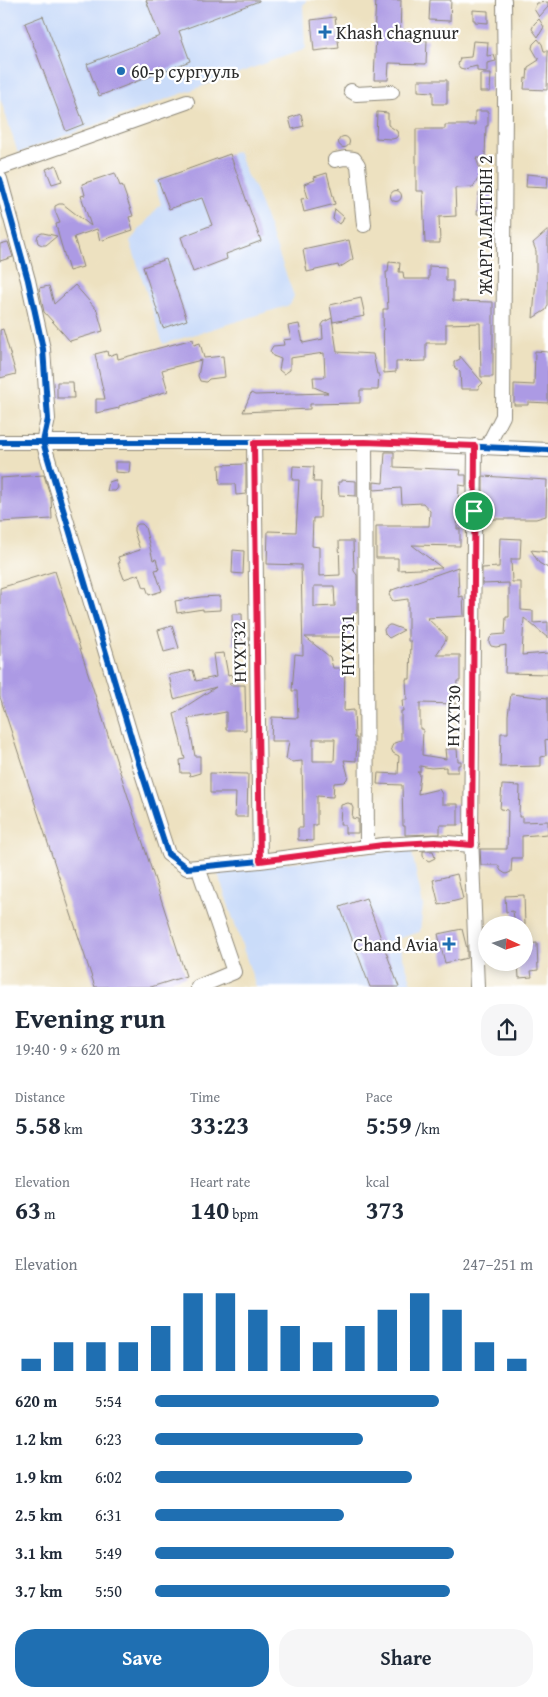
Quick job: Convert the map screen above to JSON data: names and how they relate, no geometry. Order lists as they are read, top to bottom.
{
  "streets": {
    "street": [
      "ЖАРГАЛАНТЫН 2",
      "НҮХТ31",
      "НҮХТ32",
      "НҮХТ30"
    ]
  },
  "crossings": [
    ["ЖАРГАЛАНТЫН 2", "НҮХТ30"]
  ],
  "places": {
    "health": ["Khash chagnuur", "Chand Avia"],
    "other": ["60-р сургууль"]
  },
  "north": "right",
  "page": {
    "heading": ["Evening run", "19:40 · 9 × 620 m"],
    "stats": [
      ["Distance", "5.58 km"],
      ["Time", "33:23"],
      ["Pace", "5:59 /km"],
      ["Elevation", "63 m"],
      ["Heart rate", "140 bpm"],
      ["kcal", "373"]
    ],
    "chart": ["Elevation", "247–251 m"],
    "list": [
      {
        "name": "620 m",
        "note": "5:54"
      },
      {
        "name": "1.2 km",
        "note": "6:23"
      },
      {
        "name": "1.9 km",
        "note": "6:02"
      },
      {
        "name": "2.5 km",
        "note": "6:31"
      },
      {
        "name": "3.1 km",
        "note": "5:49"
      },
      {
        "name": "3.7 km",
        "note": "5:50"
      }
    ],
    "buttons": ["Save", "Share"]
  }
}
